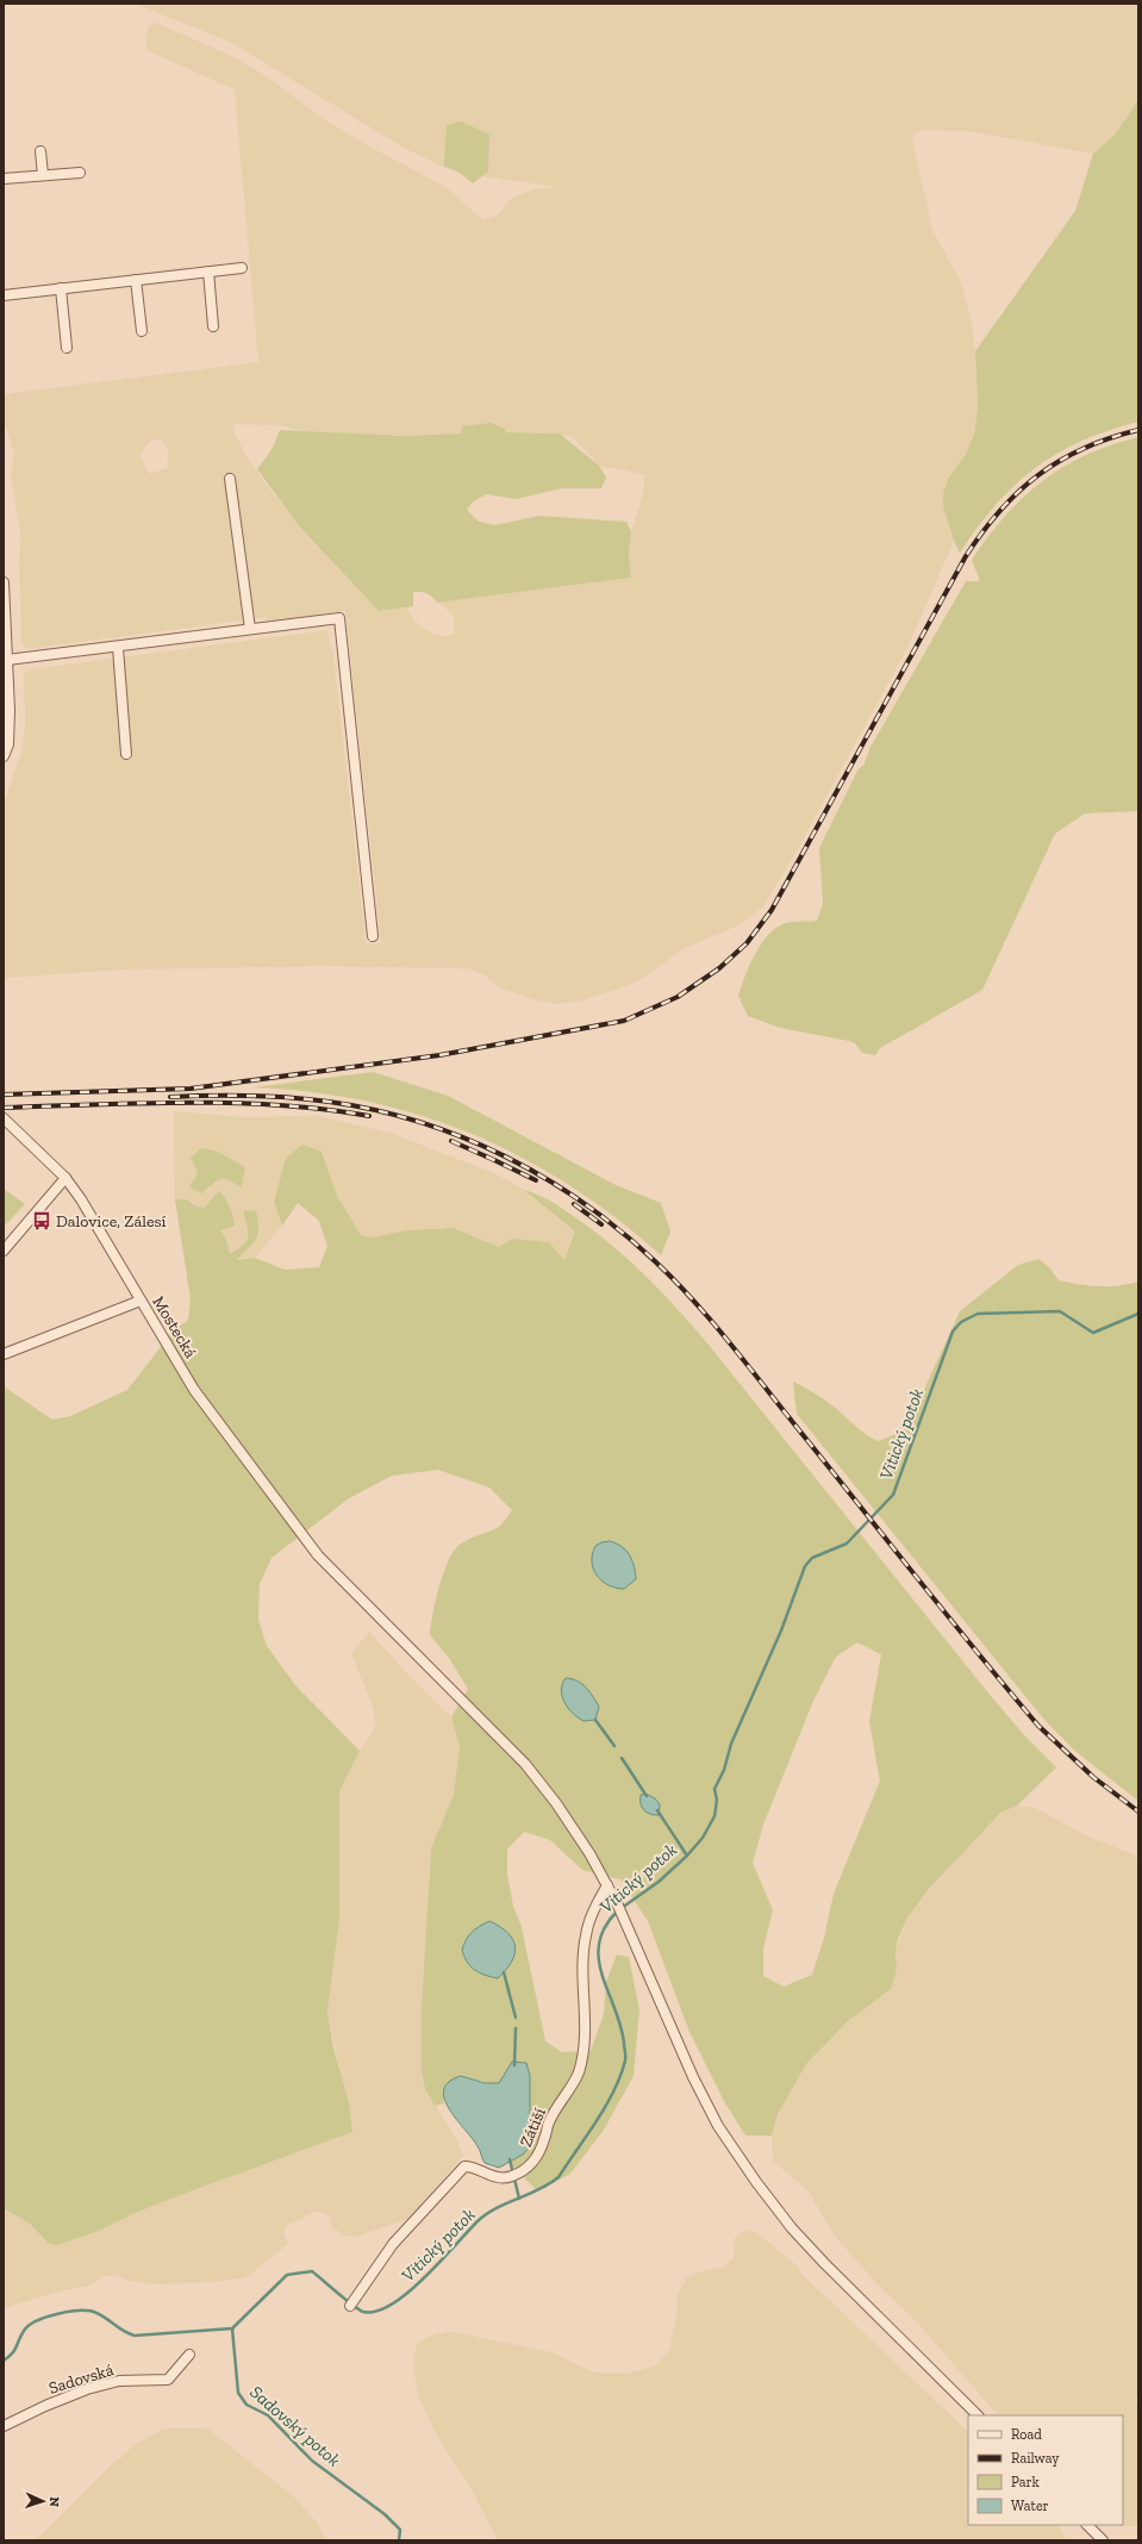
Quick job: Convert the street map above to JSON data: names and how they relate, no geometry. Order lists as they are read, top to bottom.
{
  "streets": {
    "street": ["Mostecká", "Zátiší", "Sadovská"]
  },
  "crossings": [
    ["Mostecká", "Zátiší"]
  ],
  "water": ["Vitický potok", "Sadovský potok"],
  "places": {
    "bus stop": ["Dalovice, Zálesí"]
  },
  "legend": [
    "Road",
    "Railway",
    "Park",
    "Water"
  ],
  "north": "right"
}
